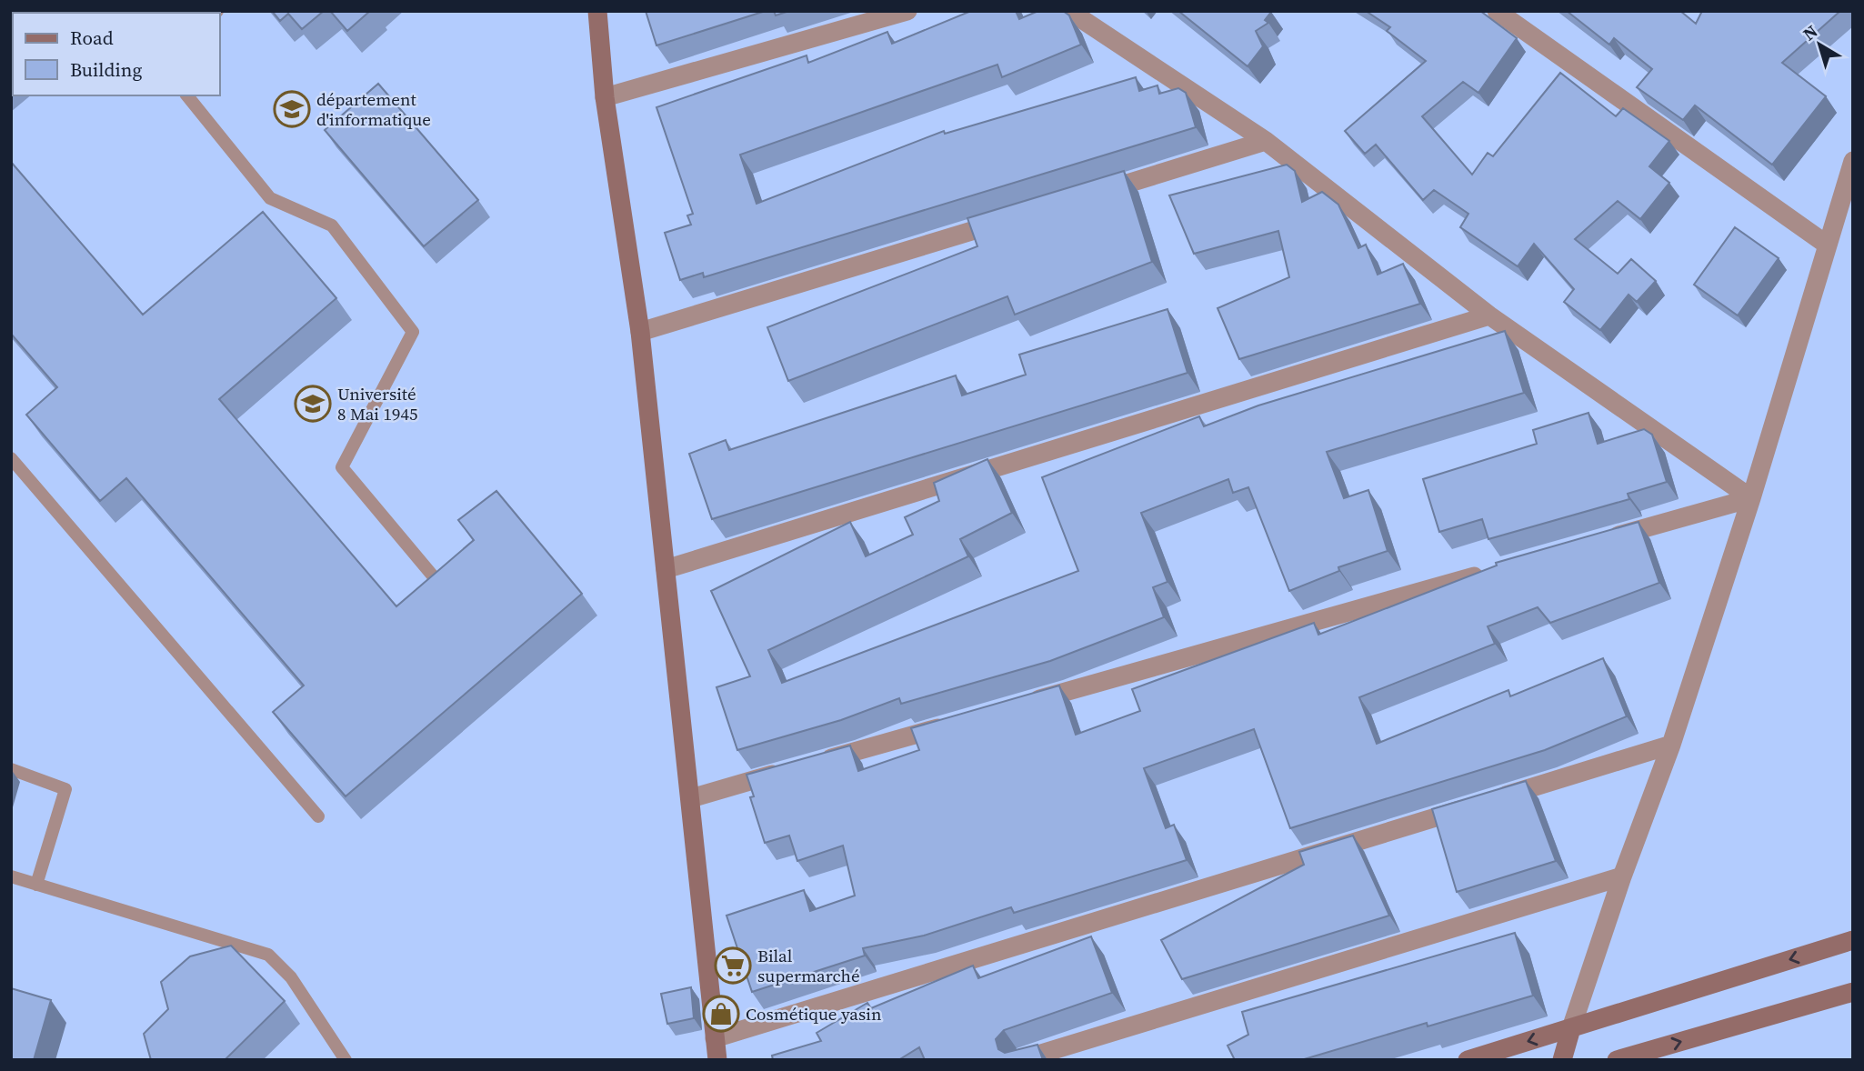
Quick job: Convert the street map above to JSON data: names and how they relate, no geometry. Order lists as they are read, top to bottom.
{
  "places": {
    "school or university": ["département d'informatique", "Université 8 Mai 1945"],
    "supermarket": ["Bilal supermarché"],
    "shop": ["Cosmétique yasin"]
  },
  "legend": ["Road", "Building"],
  "north": "top left"
}
